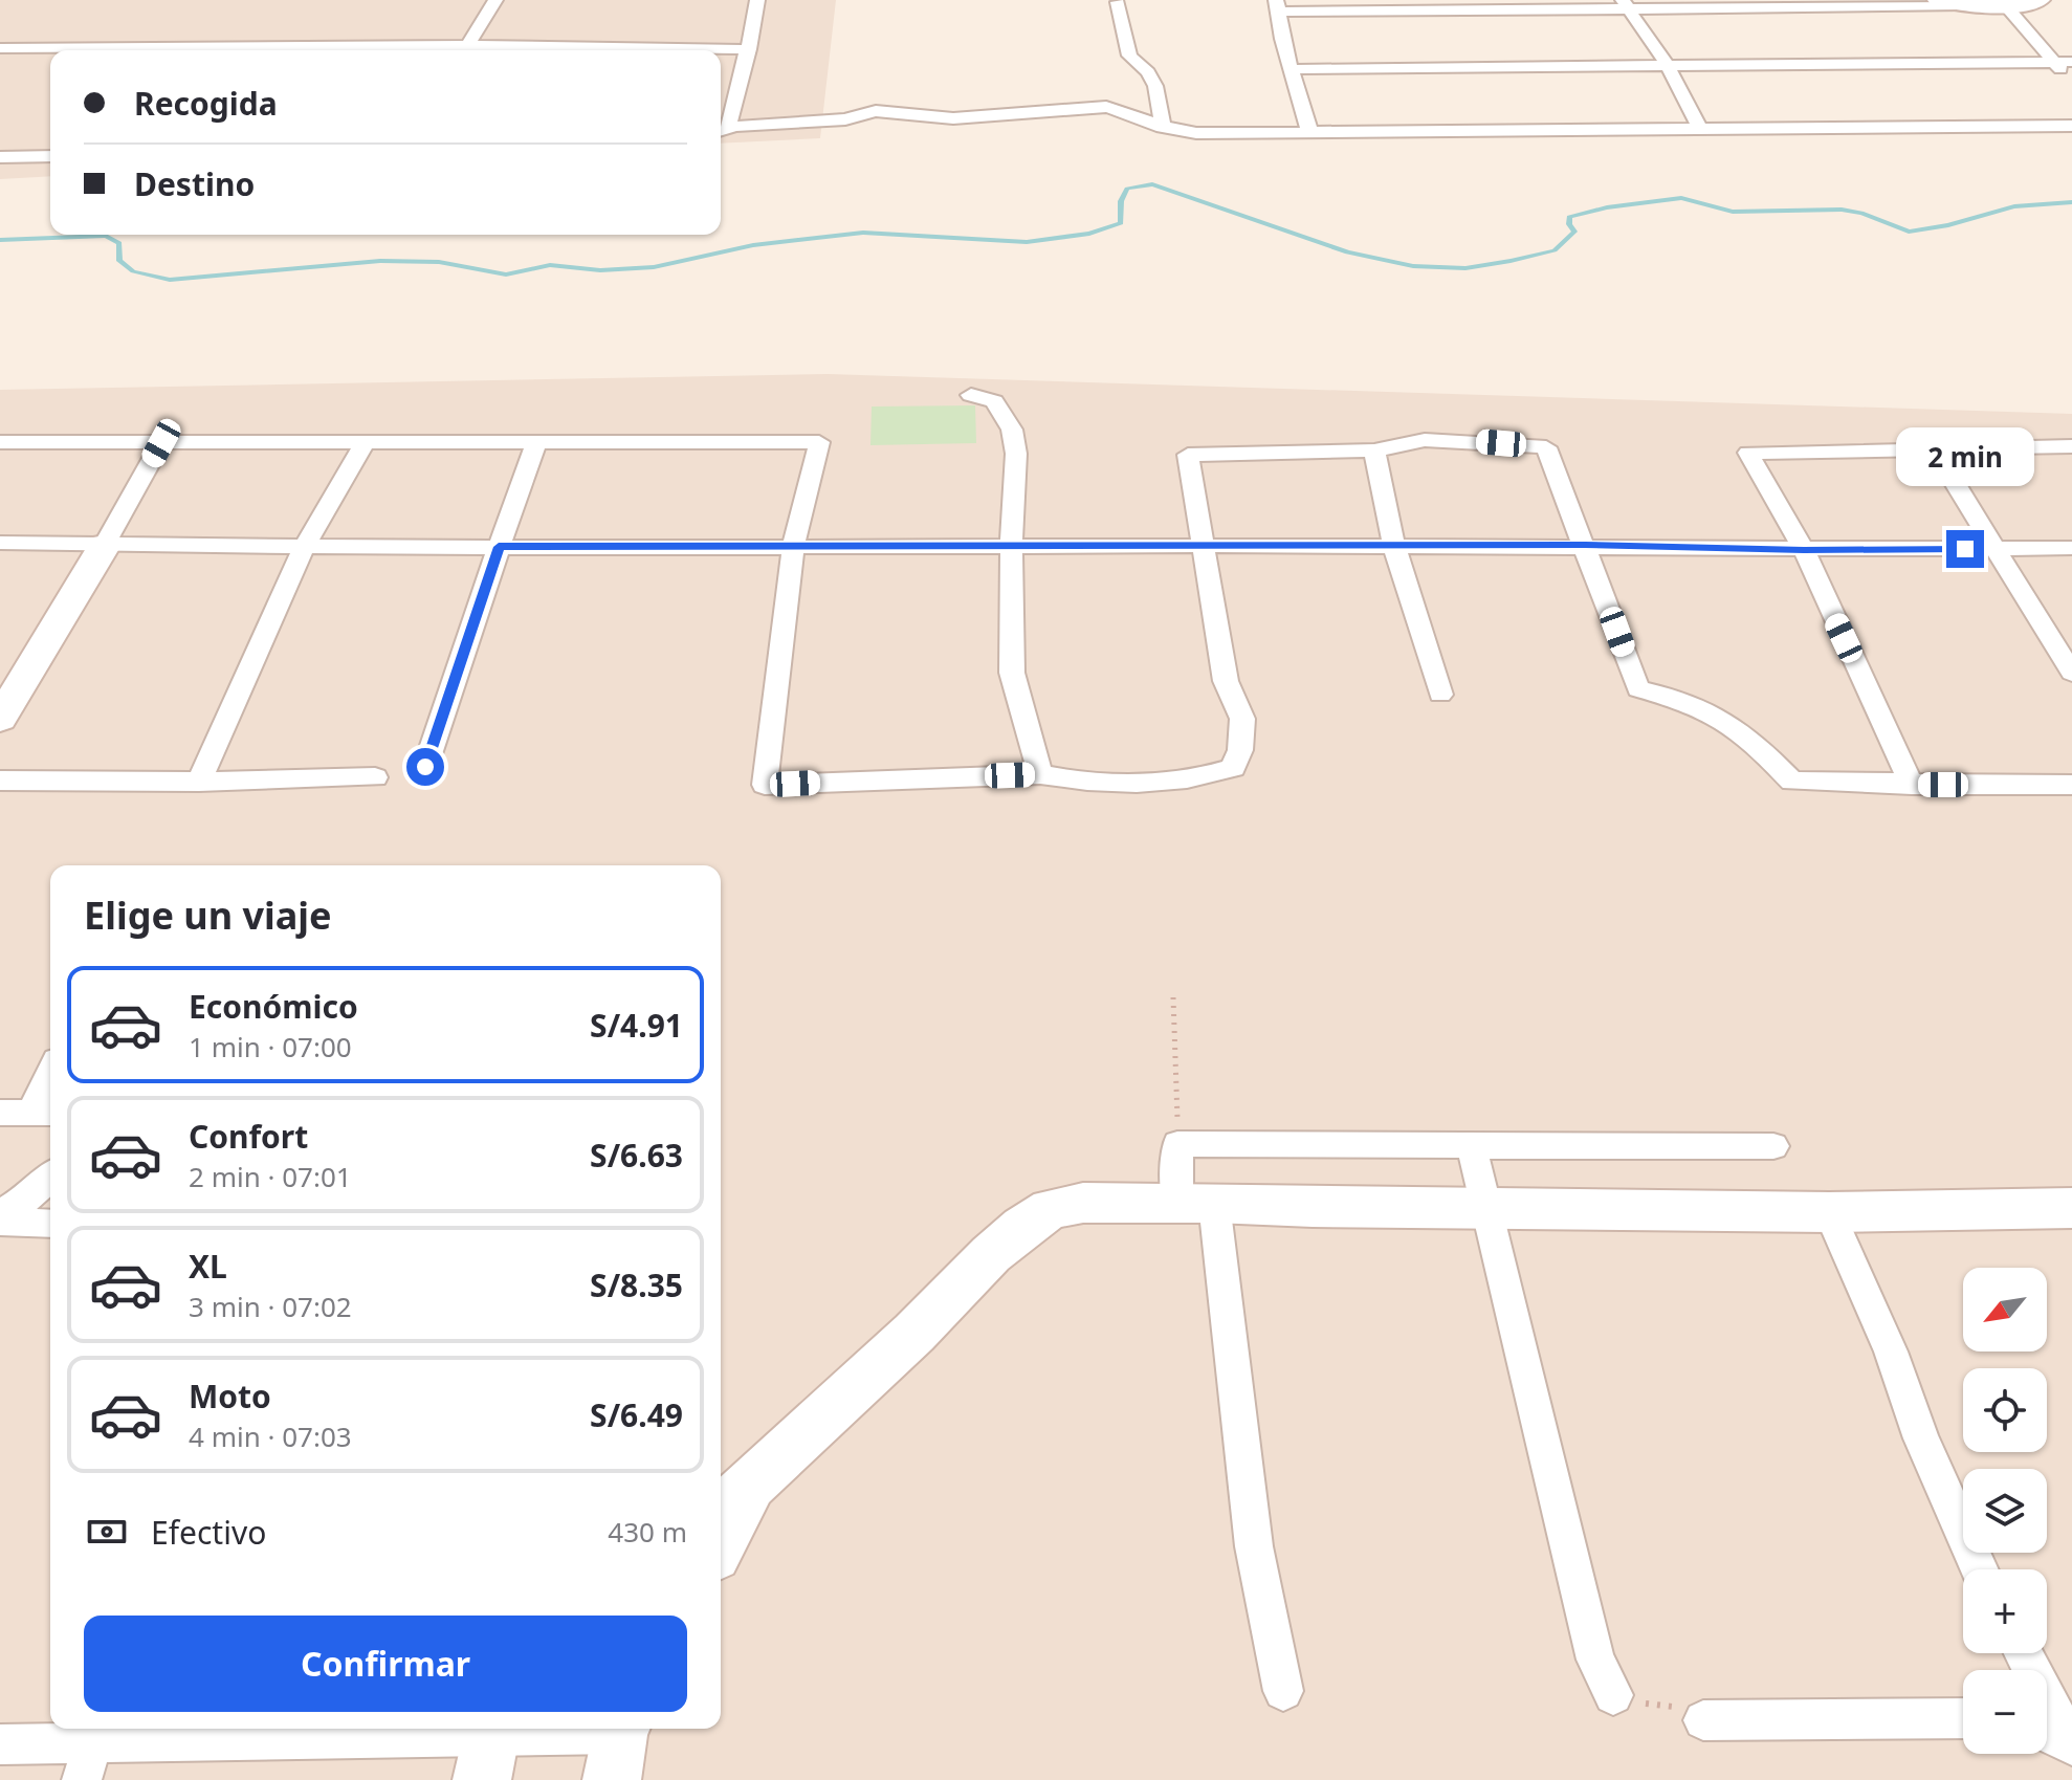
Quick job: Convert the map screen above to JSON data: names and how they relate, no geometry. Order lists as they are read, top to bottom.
{
  "north": "bottom left",
  "page": {
    "banner": ["Recogida", "Destino"],
    "bubble": "2 min",
    "heading": "Elige un viaje",
    "list": [
      {
        "name": "Económico",
        "note": "1 min · 07:00",
        "value": "S/4.91"
      },
      {
        "name": "Confort",
        "note": "2 min · 07:01",
        "value": "S/6.63"
      },
      {
        "name": "XL",
        "note": "3 min · 07:02",
        "value": "S/8.35"
      },
      {
        "name": "Moto",
        "note": "4 min · 07:03",
        "value": "S/6.49"
      }
    ],
    "map_buttons": ["+", "−"],
    "pay": ["Efectivo", "430 m"],
    "buttons": "Confirmar"
  }
}
